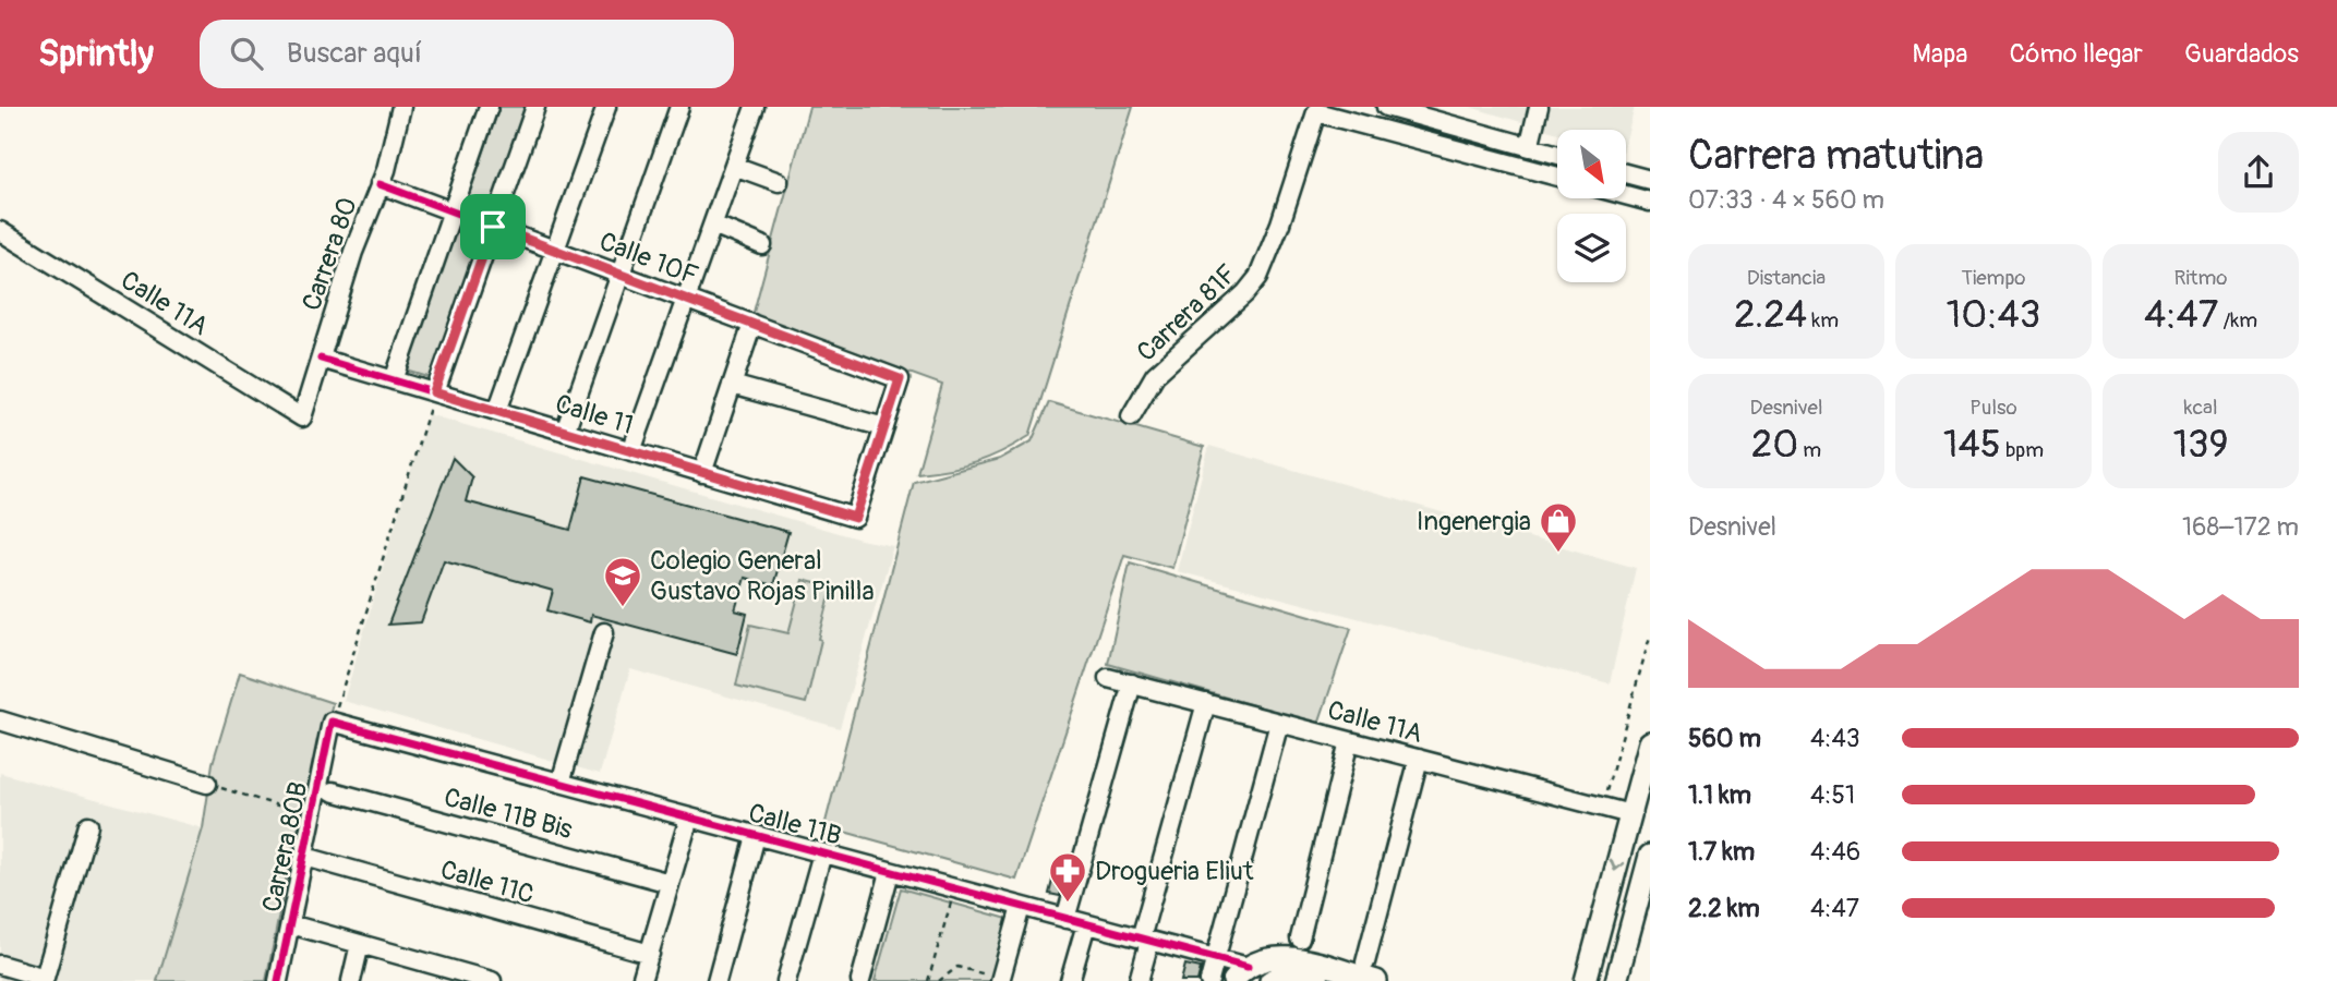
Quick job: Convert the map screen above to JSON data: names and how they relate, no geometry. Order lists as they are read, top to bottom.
{
  "streets": {
    "street": [
      "Carrera 80",
      "Calle 10F",
      "Calle 11A",
      "Carrera 81F",
      "Calle 11",
      "Calle 11B Bis",
      "Calle 11B",
      "Carrera 80B",
      "Calle 11C"
    ]
  },
  "crossings": [
    ["Carrera 80", "Calle 10F"],
    ["Carrera 80", "Calle 11A"],
    ["Carrera 80", "Calle 11"],
    ["Calle 10F", "Calle 11"],
    ["Calle 11B", "Carrera 80B"]
  ],
  "places": {
    "shop": ["Ingenergia"],
    "school or university": ["Colegio General Gustavo Rojas Pinilla"],
    "pharmacy": ["Drogueria Eliut"]
  },
  "north": "bottom right",
  "page": {
    "header": "Sprintly",
    "search": "Buscar aquí",
    "nav": ["Mapa", "Cómo llegar", "Guardados"],
    "heading": ["Carrera matutina", "07:33 · 4 × 560 m"],
    "stats": [
      ["Distancia", "2.24 km"],
      ["Tiempo", "10:43"],
      ["Ritmo", "4:47 /km"],
      ["Desnivel", "20 m"],
      ["Pulso", "145 bpm"],
      ["kcal", "139"]
    ],
    "chart": ["Desnivel", "168–172 m"],
    "list": [
      {
        "name": "560 m",
        "note": "4:43"
      },
      {
        "name": "1.1 km",
        "note": "4:51"
      },
      {
        "name": "1.7 km",
        "note": "4:46"
      },
      {
        "name": "2.2 km",
        "note": "4:47"
      }
    ]
  }
}
